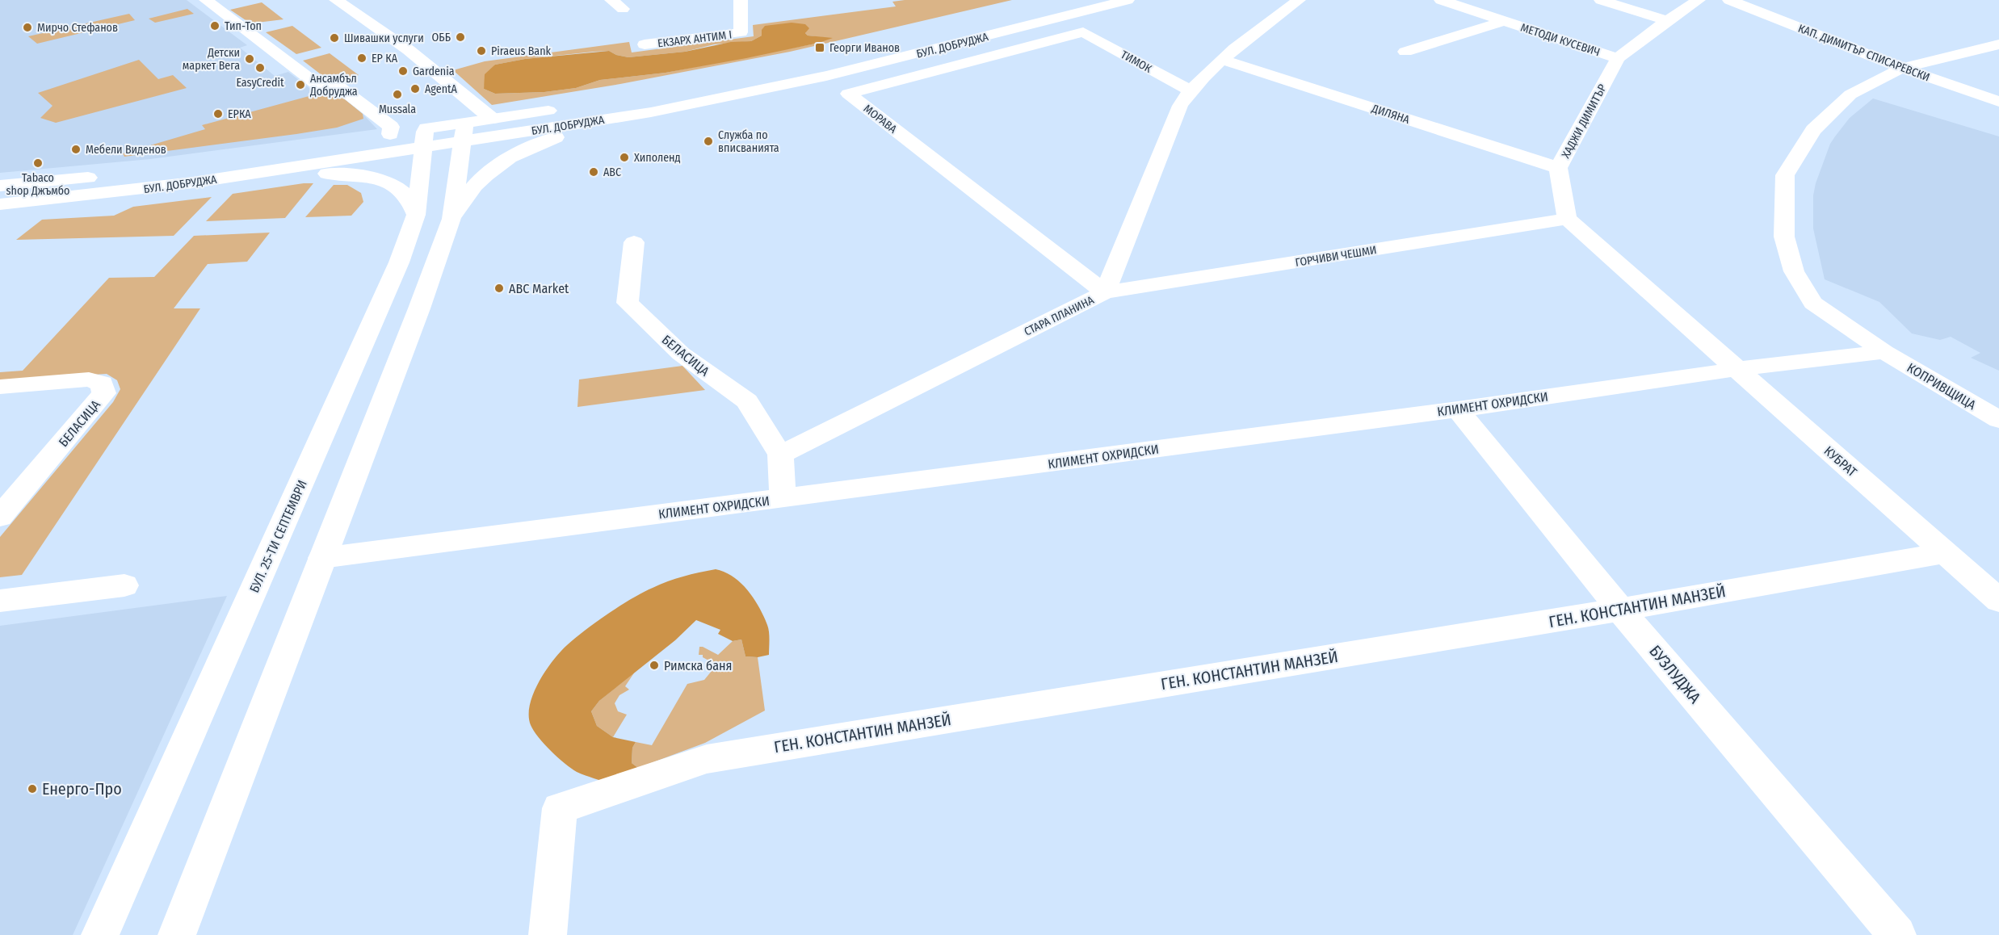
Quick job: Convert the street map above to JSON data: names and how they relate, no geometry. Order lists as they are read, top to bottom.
{
  "streets": {
    "street": [
      "ЕКЗАРХ АНТИМ I",
      "МЕТОДИ КУСЕВИЧ",
      "БУЛ. ДОБРУДЖА",
      "КАП. ДИМИТЪР СПИСАРЕВСКИ",
      "ТИМОК",
      "ДИЛЯНА",
      "МОРАВА",
      "ХАДЖИ ДИМИТЪР",
      "ГОРЧИВИ ЧЕШМИ",
      "СТАРА ПЛАНИНА",
      "БЕЛАСИЦА",
      "КОПРИВЩИЦА",
      "КЛИМЕНТ ОХРИДСКИ",
      "КУБРАТ",
      "БУЛ. 25-ТИ СЕПТЕМВРИ",
      "ГЕН. КОНСТАНТИН МАНЗЕЙ",
      "БУЗЛУДЖА"
    ]
  },
  "crossings": [
    ["МЕТОДИ КУСЕВИЧ", "ХАДЖИ ДИМИТЪР"],
    ["БУЛ. ДОБРУДЖА", "БУЛ. 25-ТИ СЕПТЕМВРИ"],
    ["КАП. ДИМИТЪР СПИСАРЕВСКИ", "КОПРИВЩИЦА"],
    ["ТИМОК", "МОРАВА"],
    ["ТИМОК", "СТАРА ПЛАНИНА"],
    ["ДИЛЯНА", "ХАДЖИ ДИМИТЪР"],
    ["ДИЛЯНА", "СТАРА ПЛАНИНА"],
    ["МОРАВА", "ГОРЧИВИ ЧЕШМИ"],
    ["МОРАВА", "СТАРА ПЛАНИНА"],
    ["ХАДЖИ ДИМИТЪР", "ГОРЧИВИ ЧЕШМИ"],
    ["ХАДЖИ ДИМИТЪР", "КУБРАТ"],
    ["ГОРЧИВИ ЧЕШМИ", "СТАРА ПЛАНИНА"],
    ["ГОРЧИВИ ЧЕШМИ", "КУБРАТ"],
    ["СТАРА ПЛАНИНА", "БЕЛАСИЦА"],
    ["КОПРИВЩИЦА", "КЛИМЕНТ ОХРИДСКИ"],
    ["КЛИМЕНТ ОХРИДСКИ", "КУБРАТ"],
    ["КЛИМЕНТ ОХРИДСКИ", "БУЗЛУДЖА"],
    ["КУБРАТ", "ГЕН. КОНСТАНТИН МАНЗЕЙ"],
    ["ГЕН. КОНСТАНТИН МАНЗЕЙ", "БУЗЛУДЖА"]
  ],
  "places": {
    "other": [
      "Тип-Топ",
      "Мирчо Стефанов",
      "ОББ",
      "Шивашки услуги",
      "Piraeus Bank",
      "ЕР КА",
      "Детски маркет Вега",
      "EasyCredit",
      "Gardenia",
      "Ансамбъл Добруджа",
      "AgentA",
      "Mussala",
      "ЕРКА",
      "Служба по вписванията",
      "Мебели Виденов",
      "Хиполенд",
      "Tabaco shop Джъмбо",
      "ABC",
      "ABC Market",
      "Римска баня",
      "Енерго-Про"
    ],
    "transit": ["Георги Иванов"]
  }
}
